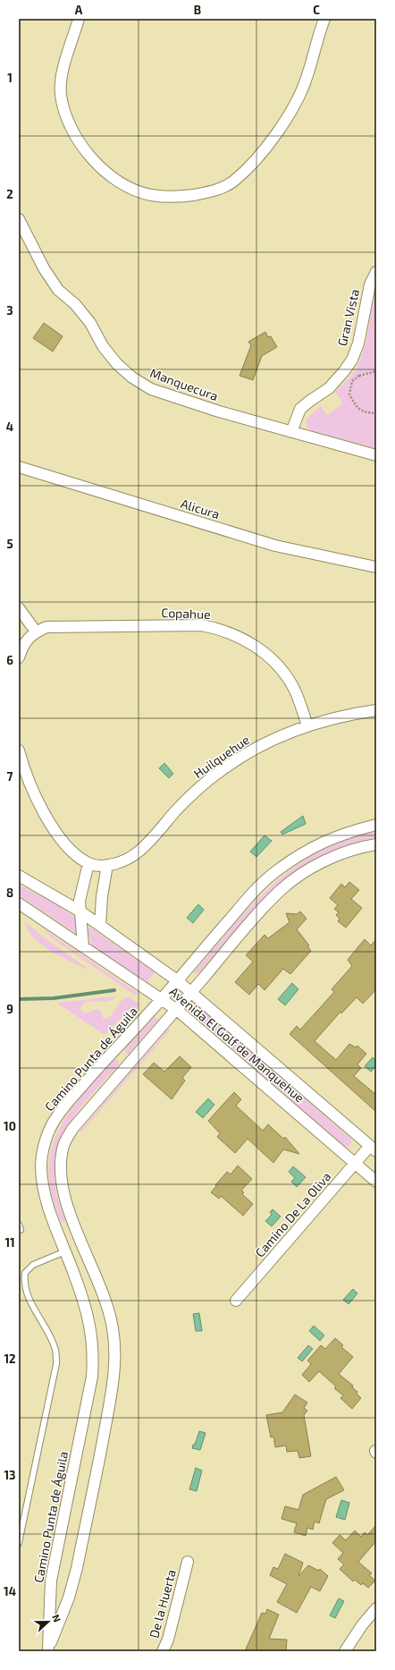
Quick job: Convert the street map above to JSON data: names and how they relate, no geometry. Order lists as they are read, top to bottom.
{
  "streets": {
    "street": [
      "Gran Vista",
      "Manquecura",
      "Alicura",
      "Copahue",
      "Huilquehue",
      "Avenida El Golf de Manquehue",
      "Camino Punta de Águila",
      "Camino De La Oliva",
      "De la Huerta"
    ]
  },
  "crossings": [
    ["Gran Vista", "Manquecura"],
    ["Copahue", "Huilquehue"],
    ["Avenida El Golf de Manquehue", "Camino Punta de Águila"],
    ["Avenida El Golf de Manquehue", "Camino De La Oliva"]
  ],
  "north": "right",
  "grid": {
    "columns": ["A", "B", "C"],
    "rows": [
      "1",
      "2",
      "3",
      "4",
      "5",
      "6",
      "7",
      "8",
      "9",
      "10",
      "11",
      "12",
      "13",
      "14"
    ]
  }
}
